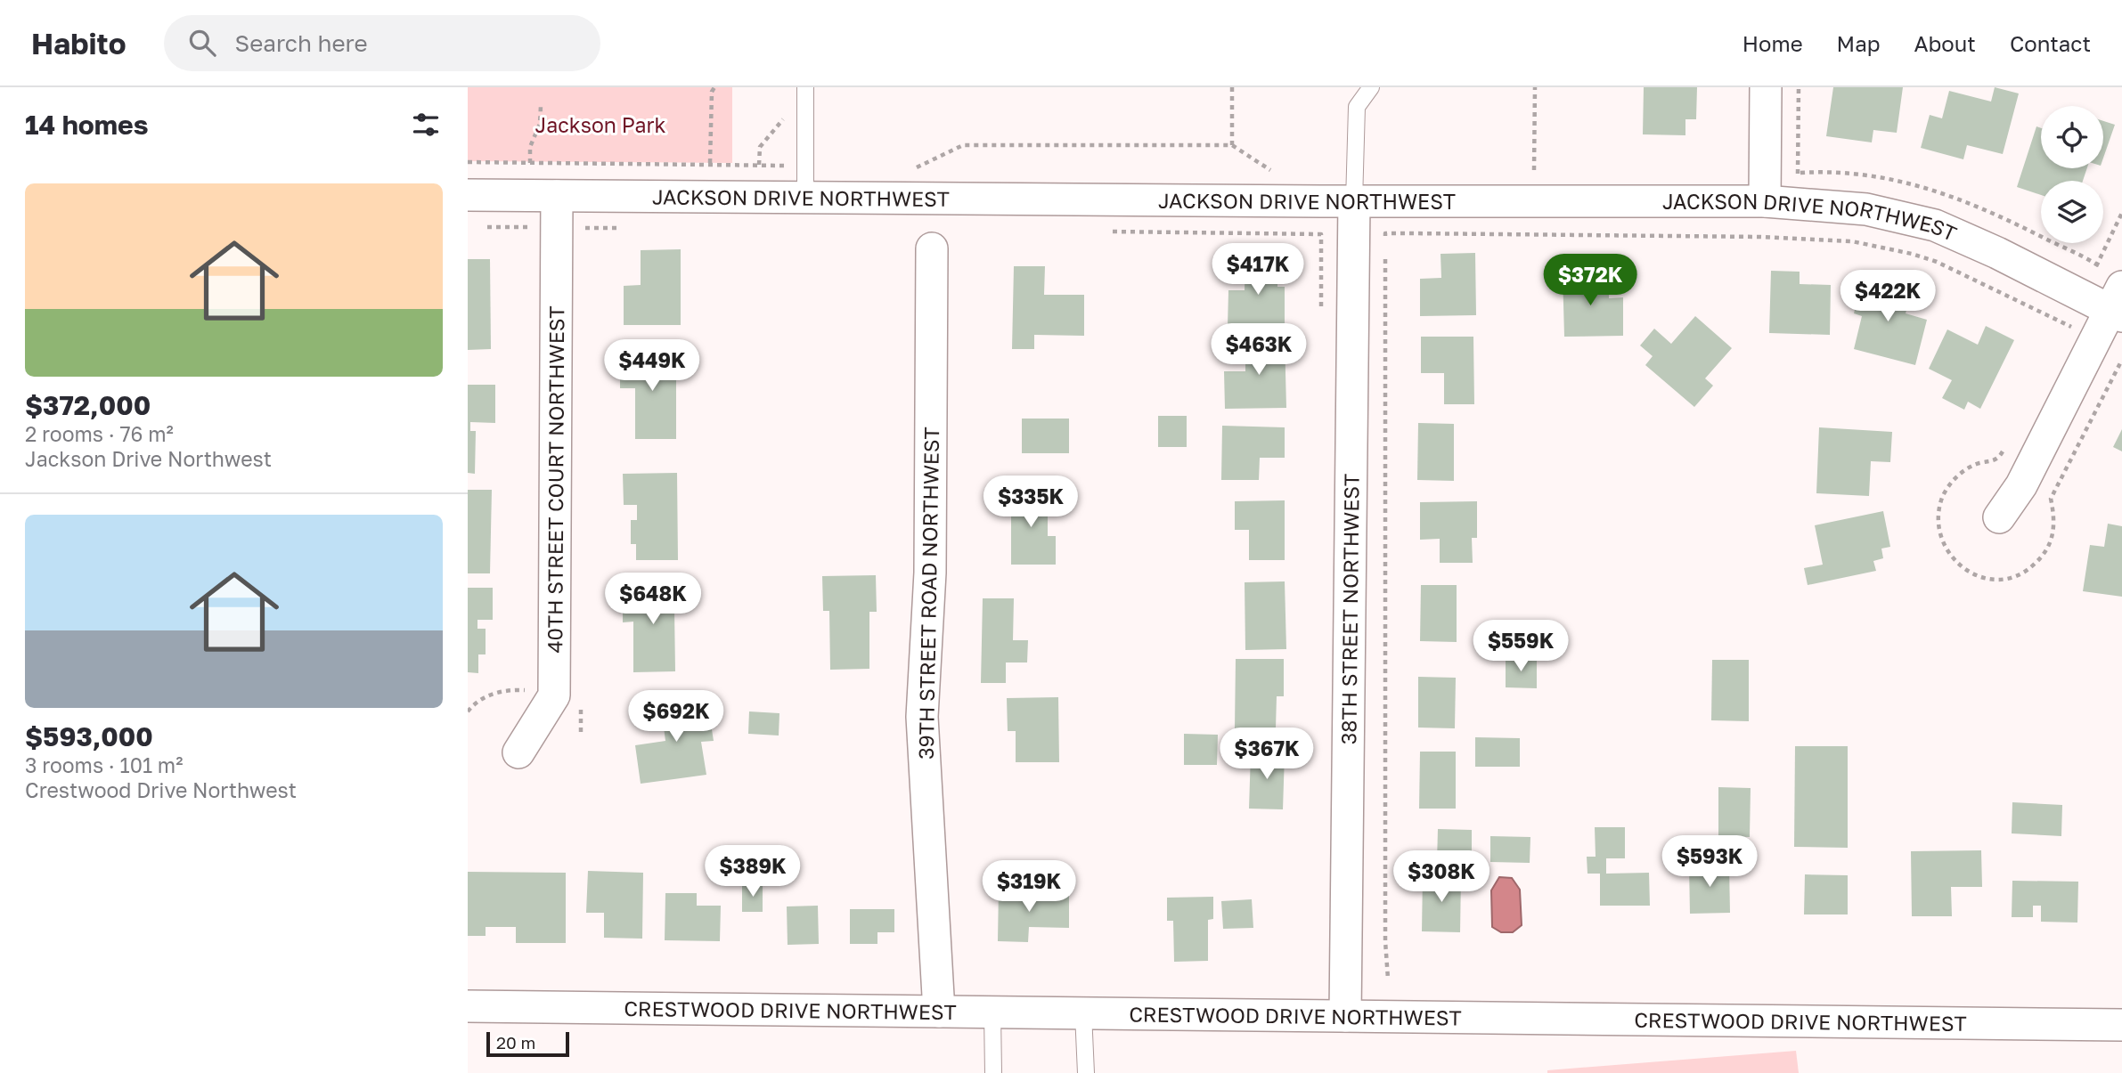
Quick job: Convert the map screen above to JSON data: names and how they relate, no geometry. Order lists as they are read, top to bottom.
{
  "streets": {
    "street": [
      "JACKSON DRIVE NORTHWEST",
      "40TH STREET COURT NORTHWEST",
      "39TH STREET ROAD NORTHWEST",
      "38TH STREET NORTHWEST",
      "CRESTWOOD DRIVE NORTHWEST"
    ]
  },
  "crossings": [
    ["JACKSON DRIVE NORTHWEST", "40TH STREET COURT NORTHWEST"],
    ["JACKSON DRIVE NORTHWEST", "38TH STREET NORTHWEST"],
    ["39TH STREET ROAD NORTHWEST", "CRESTWOOD DRIVE NORTHWEST"],
    ["38TH STREET NORTHWEST", "CRESTWOOD DRIVE NORTHWEST"]
  ],
  "parks": ["Jackson Park"],
  "scale_bar": "20 m",
  "page": {
    "header": "Habito",
    "search": "Search here",
    "nav": [
      "Home",
      "Map",
      "About",
      "Contact"
    ],
    "heading": "14 homes",
    "list": [
      {
        "name": "$372,000",
        "note": "2 rooms · 76 m² · Jackson Drive Northwest"
      },
      {
        "name": "$593,000",
        "note": "3 rooms · 101 m² · Crestwood Drive Northwest"
      }
    ],
    "price": [
      "$417K",
      "$372K",
      "$422K",
      "$463K",
      "$449K",
      "$335K",
      "$648K",
      "$559K",
      "$692K",
      "$367K",
      "$593K",
      "$389K",
      "$308K",
      "$319K"
    ],
    "scale": "20 m"
  }
}
